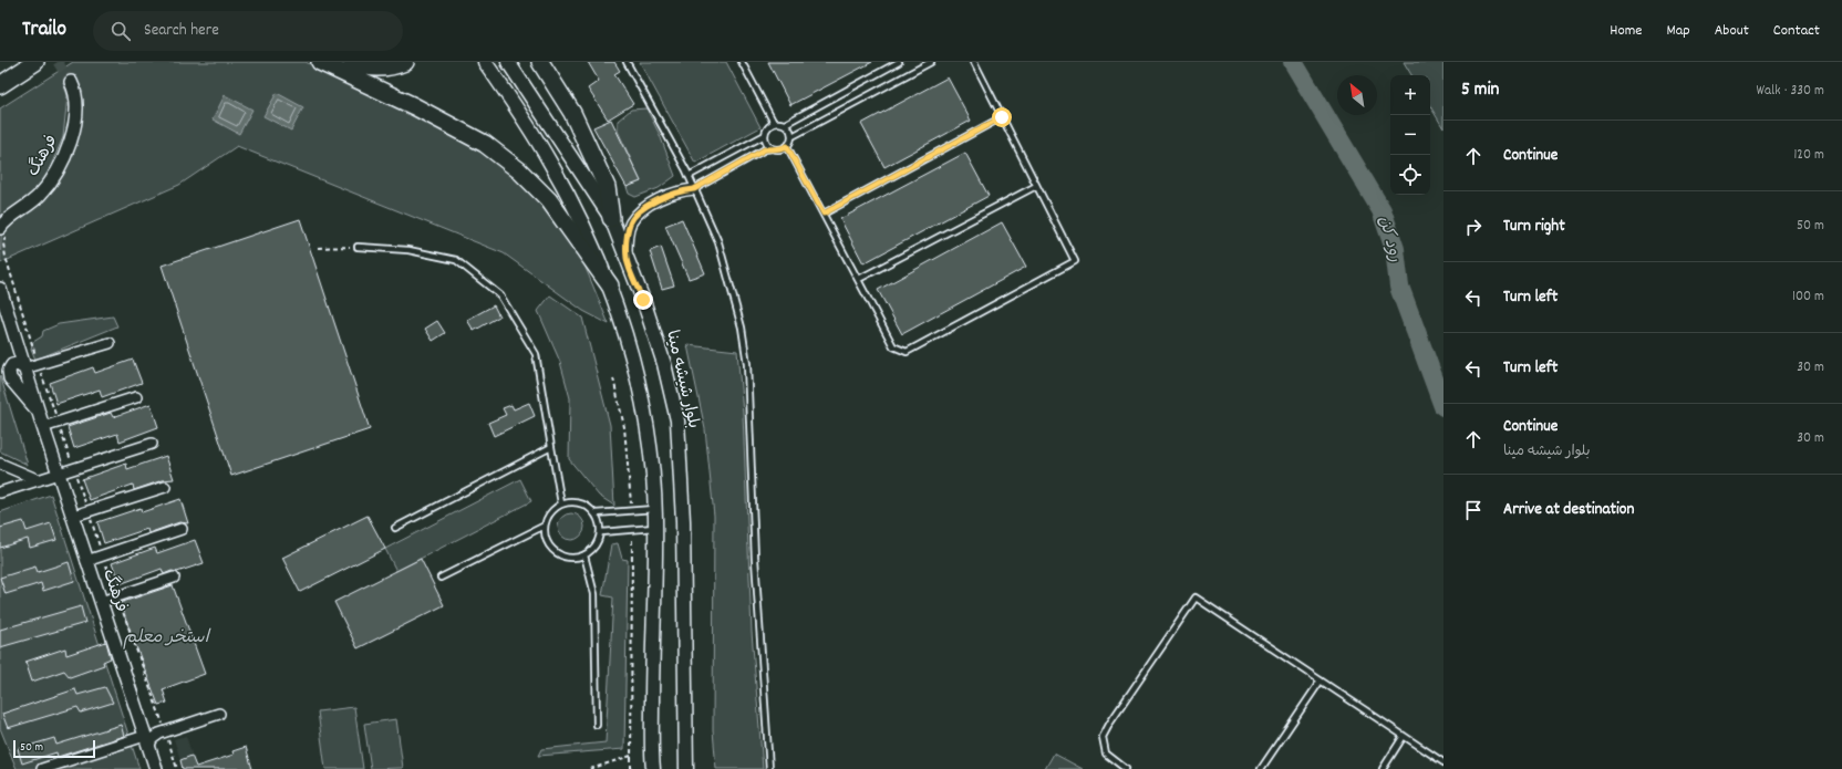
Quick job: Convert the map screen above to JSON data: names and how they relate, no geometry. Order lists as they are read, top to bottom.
{
  "streets": {
    "main road": ["بلوار شیشه مینا"],
    "street": ["فرهنگ"]
  },
  "water": ["رود کن", "استخر معلم"],
  "scale_bar": "50 m",
  "north": "top left",
  "page": {
    "header": "Trailo",
    "search": "Search here",
    "nav": [
      "Home",
      "Map",
      "About",
      "Contact"
    ],
    "heading": ["5 min", "Walk · 330 m"],
    "map_buttons": ["+", "−"],
    "list": [
      ["Continue", "120 m"],
      ["Turn right", "50 m"],
      ["Turn left", "100 m"],
      ["Turn left", "30 m"],
      ["Continue", "بلوار شیشه مینا", "30 m"],
      "Arrive at destination"
    ],
    "scale": "50 m"
  }
}
